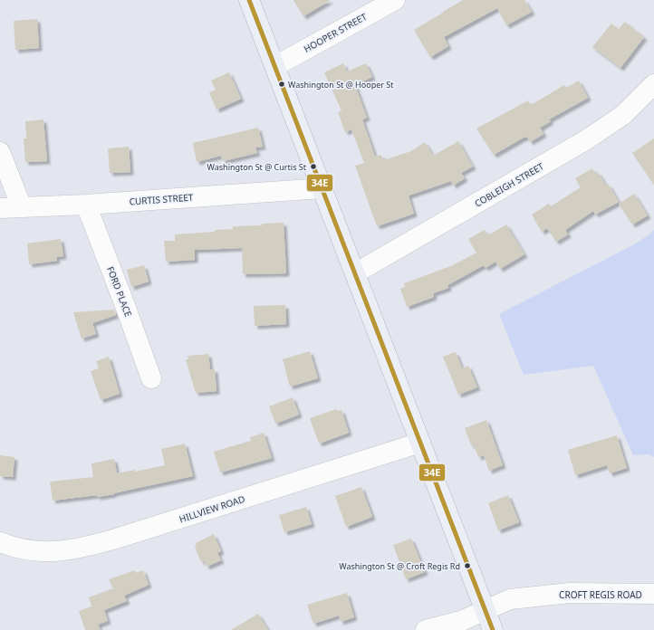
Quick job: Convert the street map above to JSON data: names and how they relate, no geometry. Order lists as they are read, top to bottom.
{
  "streets": {
    "street": [
      "HOOPER STREET",
      "COBLEIGH STREET",
      "CURTIS STREET",
      "FORD PLACE",
      "HILLVIEW ROAD",
      "CROFT REGIS ROAD"
    ]
  },
  "crossings": [
    ["CURTIS STREET", "FORD PLACE"]
  ],
  "places": ["Washington St @ Hooper St", "Washington St @ Curtis St", "Washington St @ Croft Regis Rd"],
  "lines": ["transit line 34E"]
}
